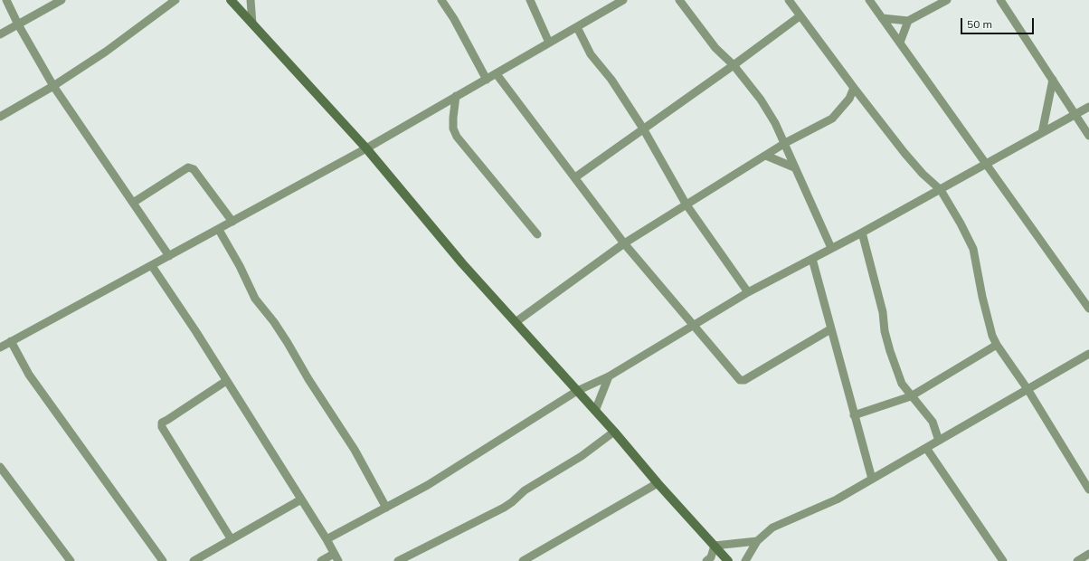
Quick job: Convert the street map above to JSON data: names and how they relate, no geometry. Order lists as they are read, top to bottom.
{
  "scale_bar": "50 m"
}
